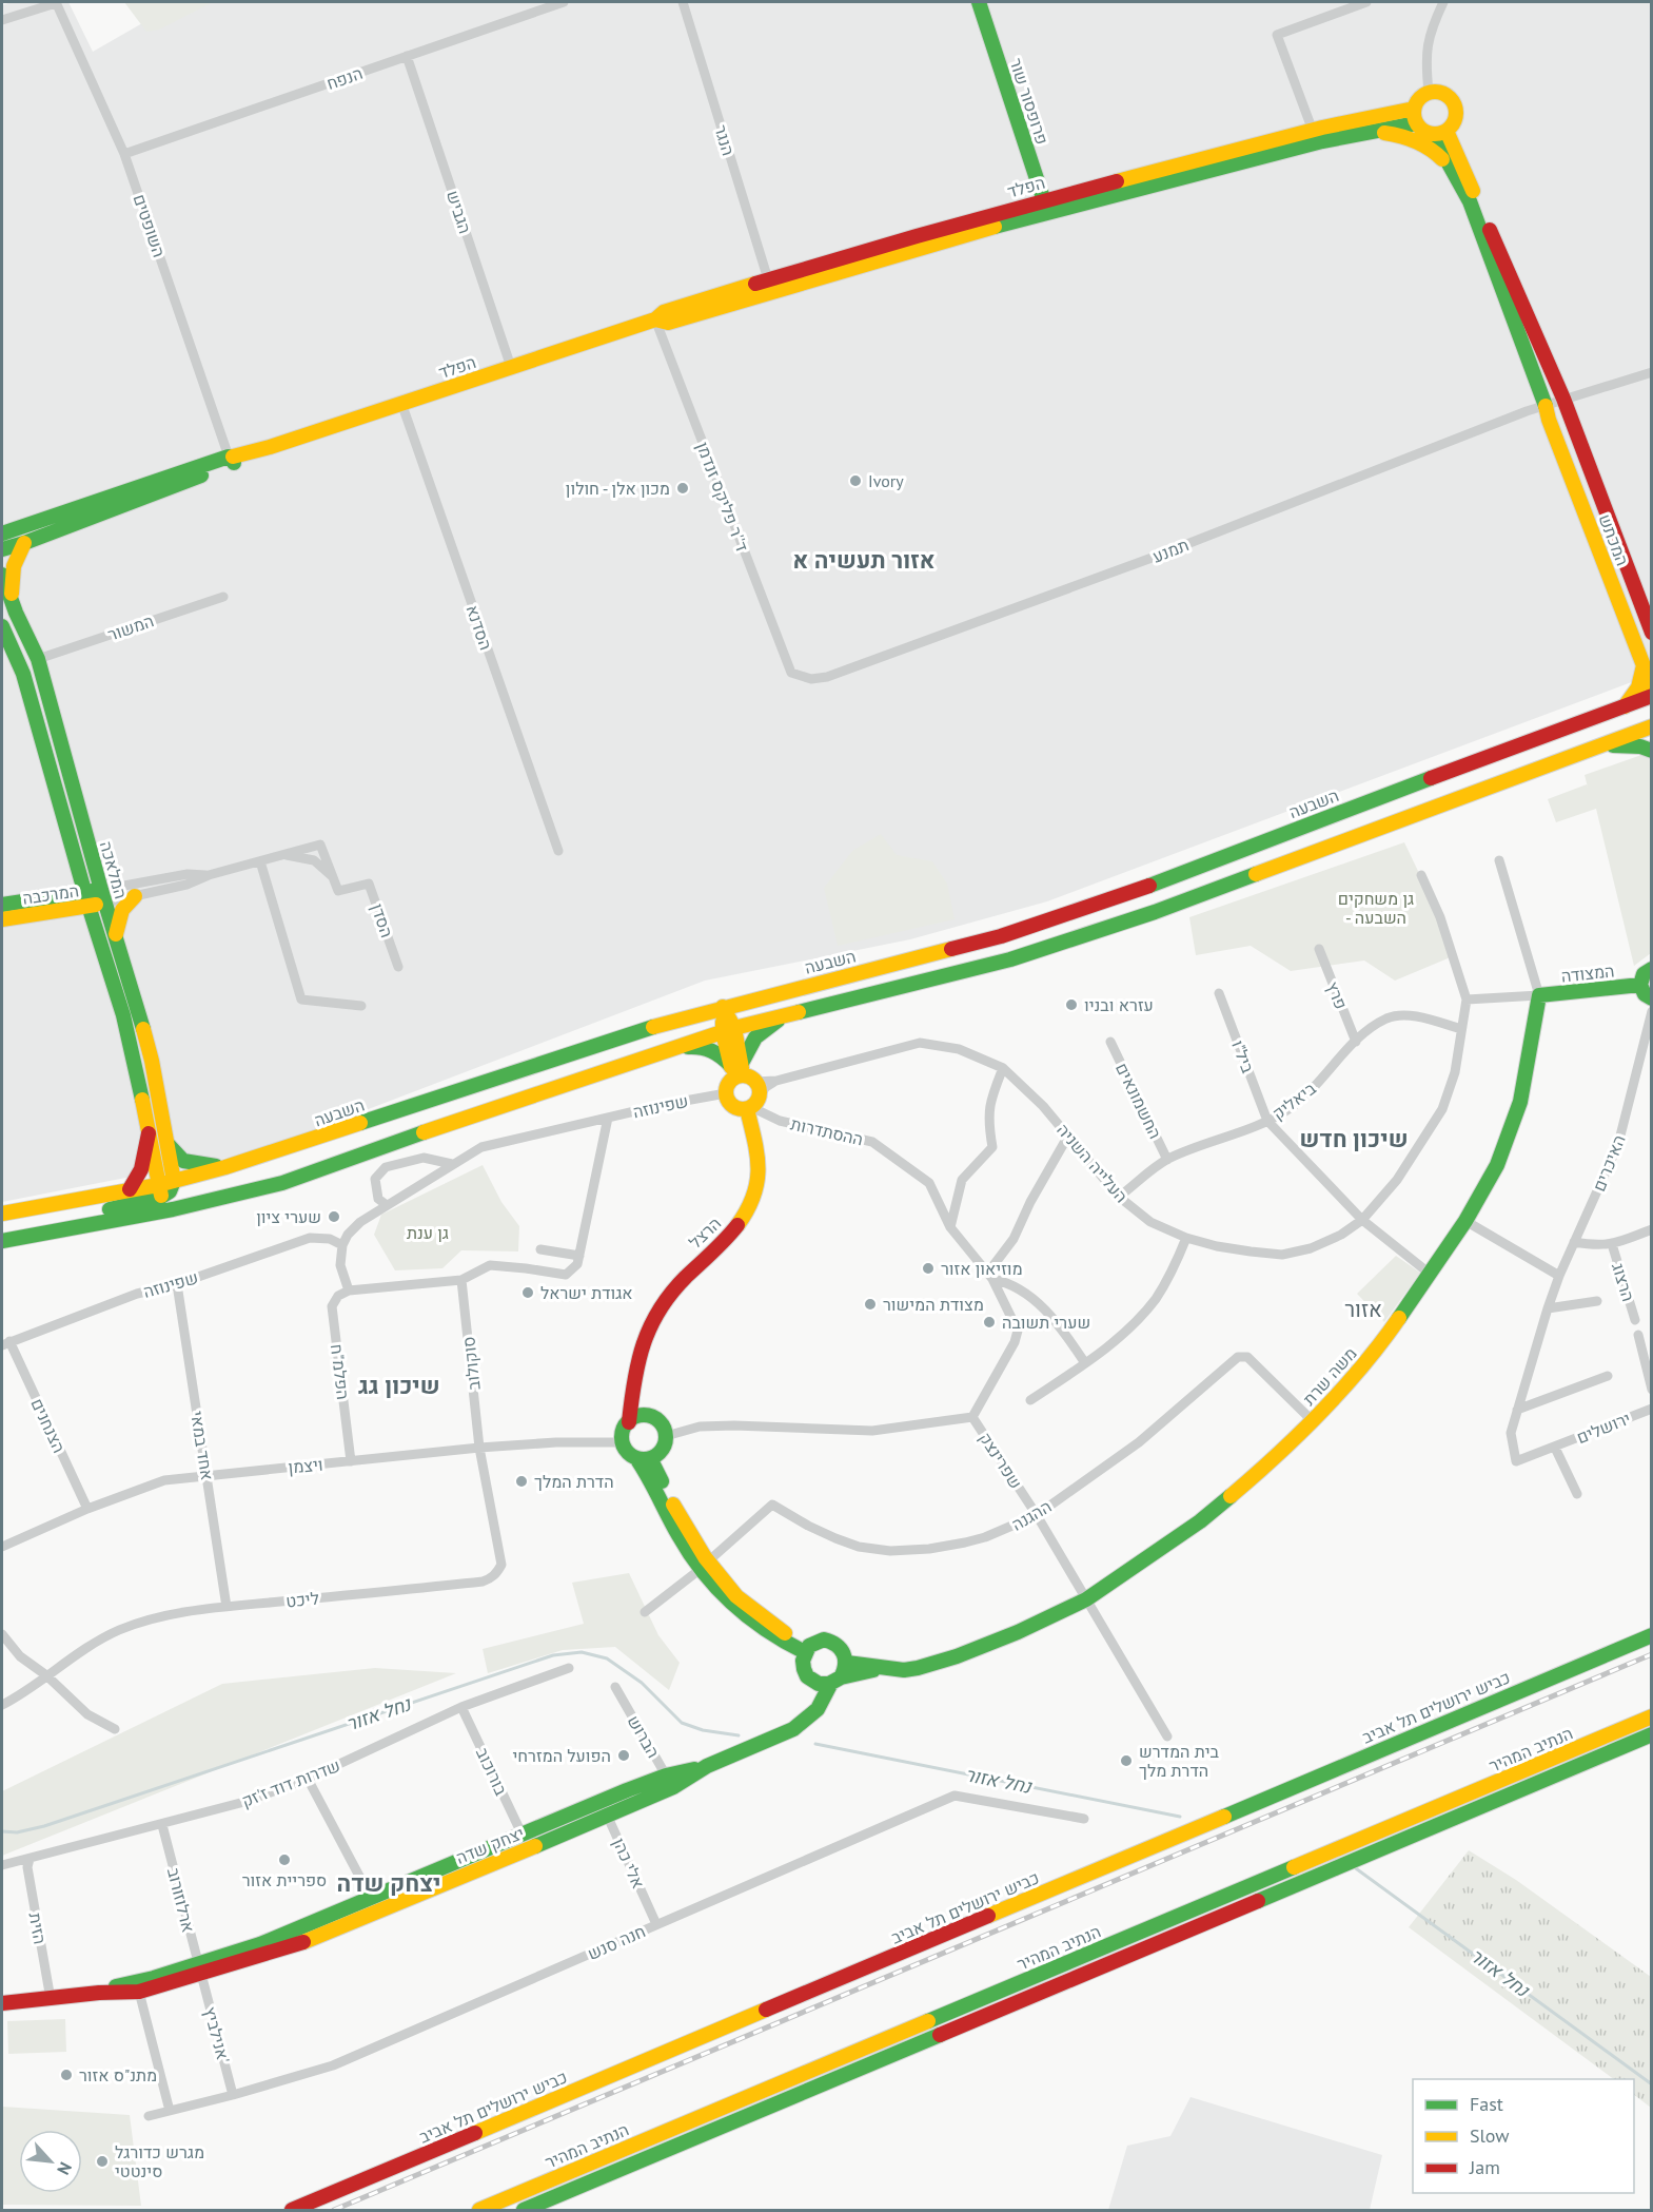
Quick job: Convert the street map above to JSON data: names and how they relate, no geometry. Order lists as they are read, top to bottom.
{
  "streets": {
    "main road": [
      "פרופסור שור",
      "הפלד",
      "המכתש",
      "השבעה",
      "המלאכה",
      "המרכבה",
      "המצודה",
      "הרצל",
      "משה שרת",
      "כביש ירושלים תל אביב",
      "הנתיב המהיר",
      "יצחק שדה"
    ],
    "street": [
      "הנפח",
      "הנגר",
      "הגביש",
      "השופטים",
      "ד''ר פליקס זנדמן",
      "תמנע",
      "המשור",
      "הסדנא",
      "הסדן",
      "פרץ",
      "ביל\"ו",
      "החשמונאים",
      "ביאליק",
      "שפינוזה",
      "ההסתדרות",
      "העלייה השניה",
      "האיכרים",
      "הרצוג",
      "סוקולוב",
      "הפלמ\"ח",
      "הצנחנים",
      "ירושלים",
      "אחד במאי",
      "שפרינצק",
      "ויצמן",
      "ההגנה",
      "ליכט",
      "הברוש",
      "בורוכוב",
      "שדרות דוד ז'זק",
      "אלי כהן",
      "ארלוזורוב",
      "הזית",
      "חנה סנש",
      "אנילביץ'"
    ]
  },
  "crossings": [
    ["הנפח", "הגביש"],
    ["הנפח", "השופטים"],
    ["פרופסור שור", "הפלד"],
    ["הנגר", "הפלד"],
    ["הפלד", "הגביש"],
    ["הפלד", "השופטים"],
    ["הפלד", "ד''ר פליקס זנדמן"],
    ["הפלד", "המכתש"],
    ["הפלד", "הסדנא"],
    ["ד''ר פליקס זנדמן", "תמנע"],
    ["המכתש", "תמנע"],
    ["המשור", "המלאכה"],
    ["השבעה", "המלאכה"],
    ["המלאכה", "המרכבה"],
    ["המלאכה", "הסדן"],
    ["המרכבה", "הסדן"],
    ["המצודה", "משה שרת"],
    ["פרץ", "ביאליק"],
    ["ביל\"ו", "ביאליק"],
    ["החשמונאים", "ביאליק"],
    ["ביאליק", "העלייה השניה"],
    ["שפינוזה", "ההסתדרות"],
    ["שפינוזה", "העלייה השניה"],
    ["שפינוזה", "הרצל"],
    ["שפינוזה", "הצנחנים"],
    ["שפינוזה", "אחד במאי"],
    ["ההסתדרות", "העלייה השניה"],
    ["ההסתדרות", "הרצל"],
    ["ההסתדרות", "שפרינצק"],
    ["העלייה השניה", "הרצל"],
    ["האיכרים", "הרצוג"],
    ["האיכרים", "ירושלים"],
    ["הרצל", "שפרינצק"],
    ["הרצל", "ויצמן"],
    ["סוקולוב", "ויצמן"],
    ["סוקולוב", "ליכט"],
    ["הפלמ\"ח", "ויצמן"],
    ["משה שרת", "שפרינצק"],
    ["משה שרת", "ההגנה"],
    ["משה שרת", "יצחק שדה"],
    ["הצנחנים", "ויצמן"],
    ["אחד במאי", "ויצמן"],
    ["אחד במאי", "ליכט"],
    ["שפרינצק", "ויצמן"],
    ["שפרינצק", "ההגנה"],
    ["ויצמן", "ליכט"],
    ["הברוש", "יצחק שדה"],
    ["בורוכוב", "שדרות דוד ז'זק"],
    ["בורוכוב", "יצחק שדה"],
    ["שדרות דוד ז'זק", "ארלוזורוב"],
    ["שדרות דוד ז'זק", "הזית"],
    ["יצחק שדה", "אלי כהן"],
    ["יצחק שדה", "ארלוזורוב"],
    ["יצחק שדה", "הזית"],
    ["יצחק שדה", "אנילביץ'"],
    ["אלי כהן", "חנה סנש"],
    ["ארלוזורוב", "אנילביץ'"],
    ["חנה סנש", "אנילביץ'"]
  ],
  "districts": [
    "אזור תעשיה א",
    "שיכון חדש",
    "אזור",
    "שיכון גג",
    "יצחק שדה"
  ],
  "water": ["נחל אזור"],
  "parks": ["גן משחקים - השבעה", "גן ענת"],
  "places": [
    "Ivory",
    "מכון אלן - חולון",
    "עזרא ובניו",
    "שערי ציון",
    "מוזיאון אזור",
    "אגודת ישראל",
    "מצודת המישור",
    "שערי תשובה",
    "הדרת המלך",
    "הפועל המזרחי",
    "בית המדרש הדרת מלך",
    "ספריית אזור",
    "מתנ\"ס אזור",
    "מגרש כדורגל סינטטי"
  ],
  "legend": ["Fast", "Slow", "Jam"],
  "north": "bottom right"
}
